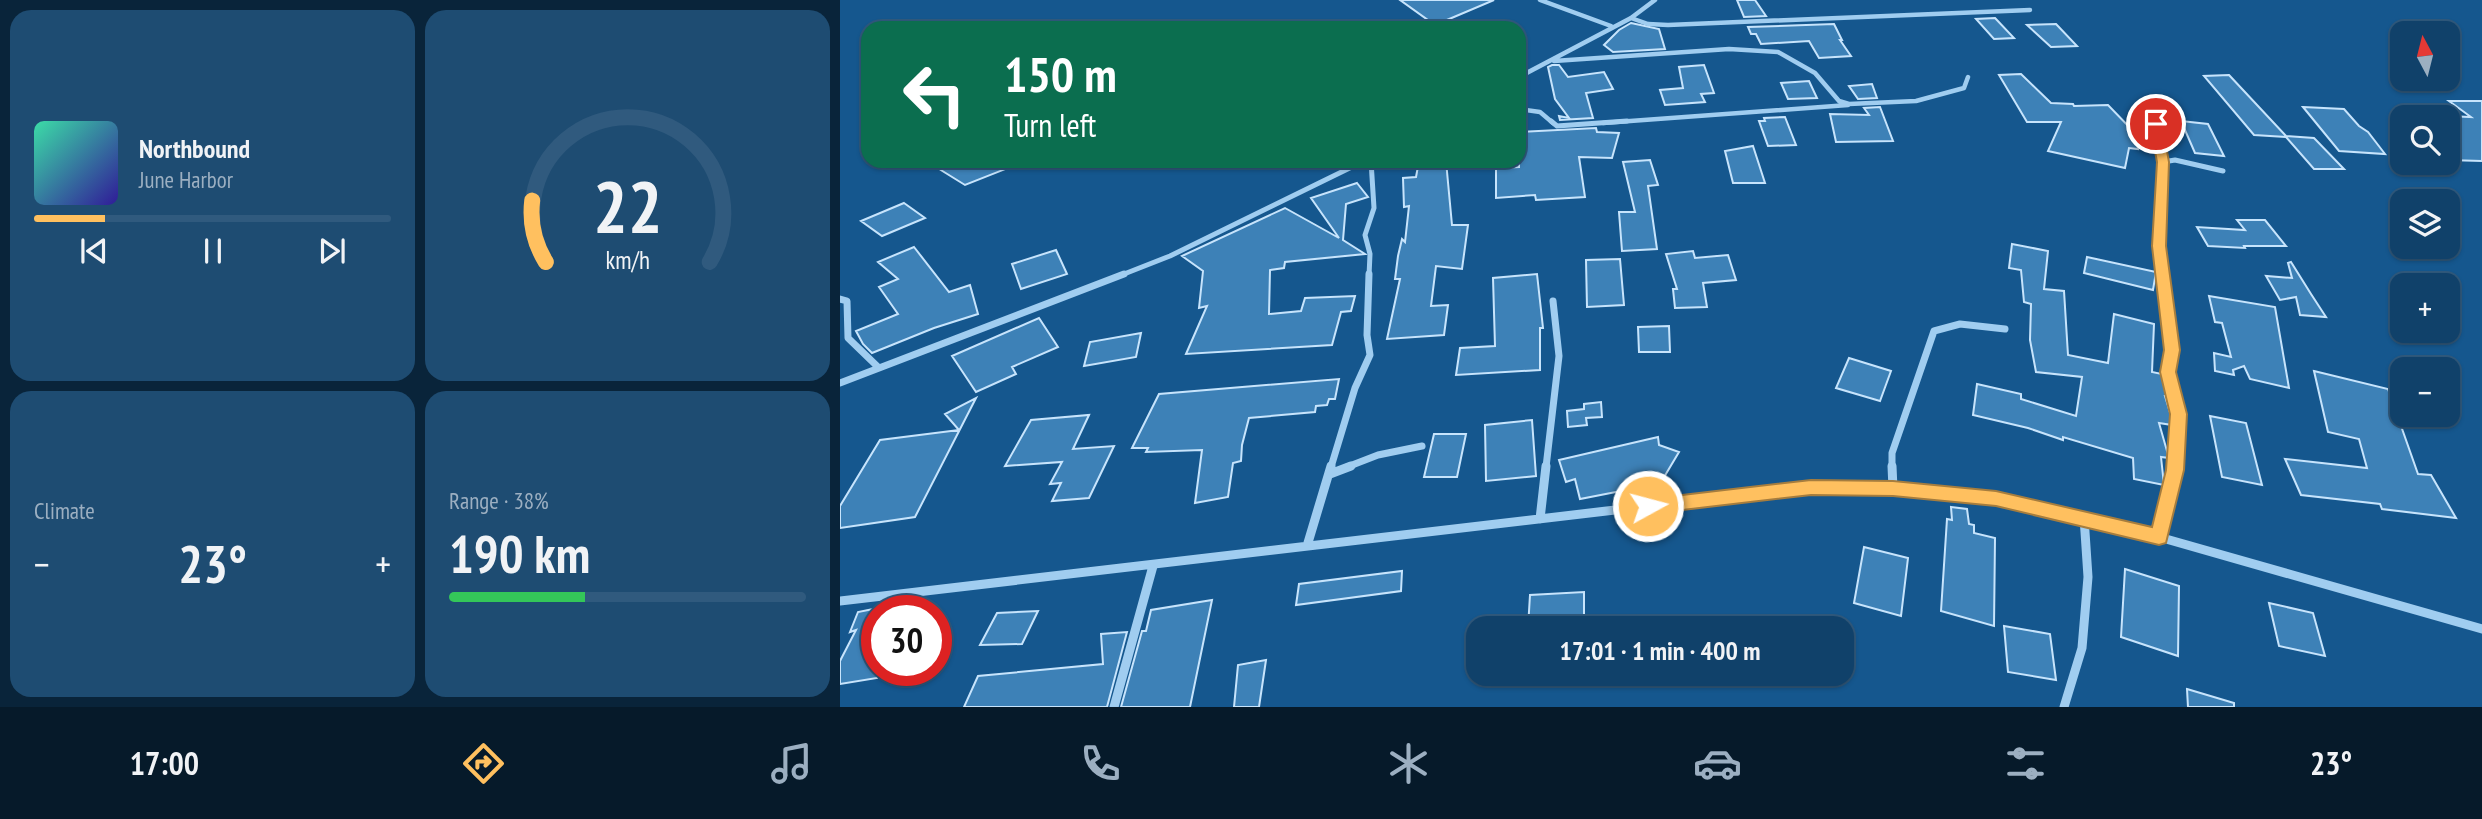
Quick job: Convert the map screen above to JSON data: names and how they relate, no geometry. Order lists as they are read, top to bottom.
{
  "north": "top",
  "page": {
    "map_buttons": ["+", "−"],
    "turn": ["150 m", "Turn left"],
    "song": ["Northbound", "June Harbor"],
    "tile": [
      "Climate",
      ["Range · 38%", "190 km"]
    ],
    "heat": ["−", "23°", "+"],
    "limit": "30",
    "trip": "17:01 · 1 min · 400 m",
    "tabs": ["17:00", "23°"],
    "gauge": ["22", "km/h"]
  }
}
